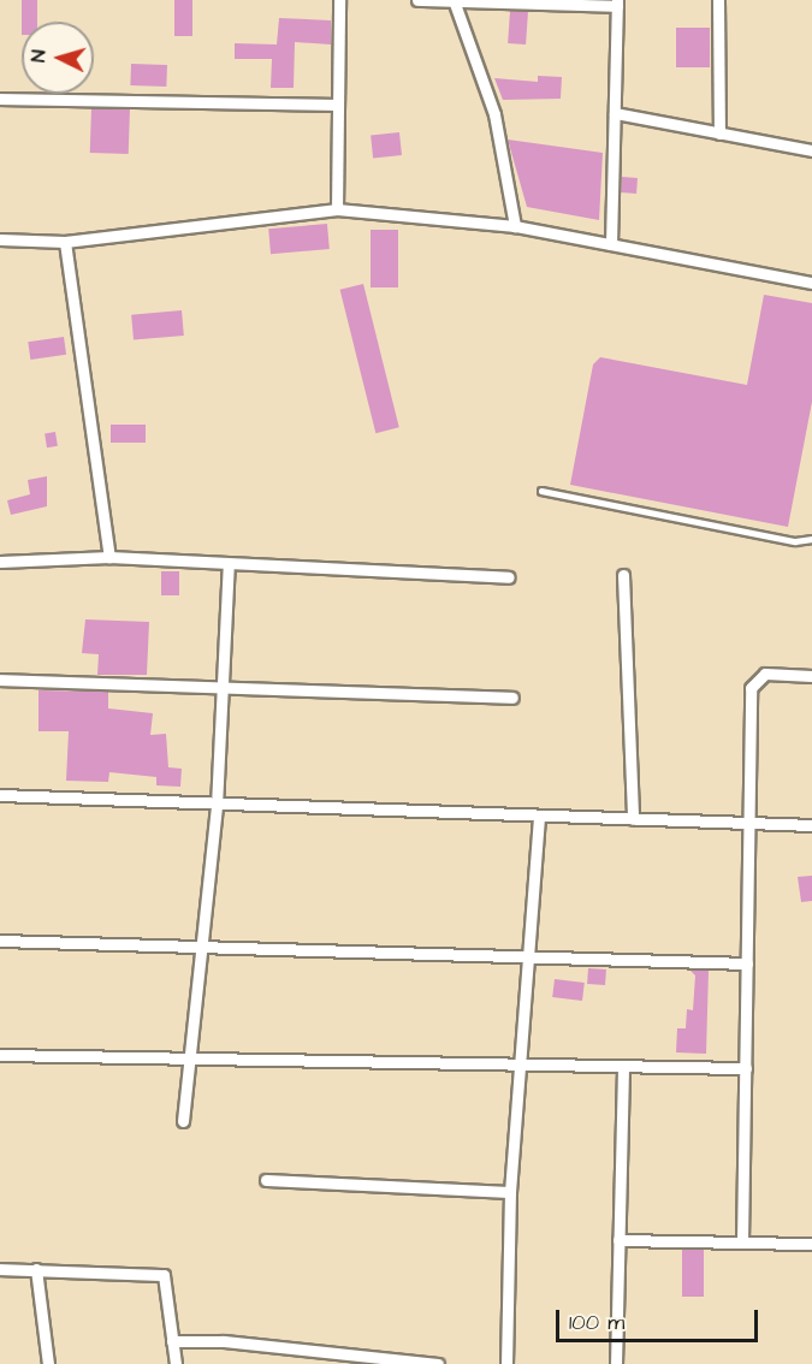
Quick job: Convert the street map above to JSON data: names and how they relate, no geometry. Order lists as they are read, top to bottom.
{
  "scale_bar": "100 m",
  "north": "left"
}
